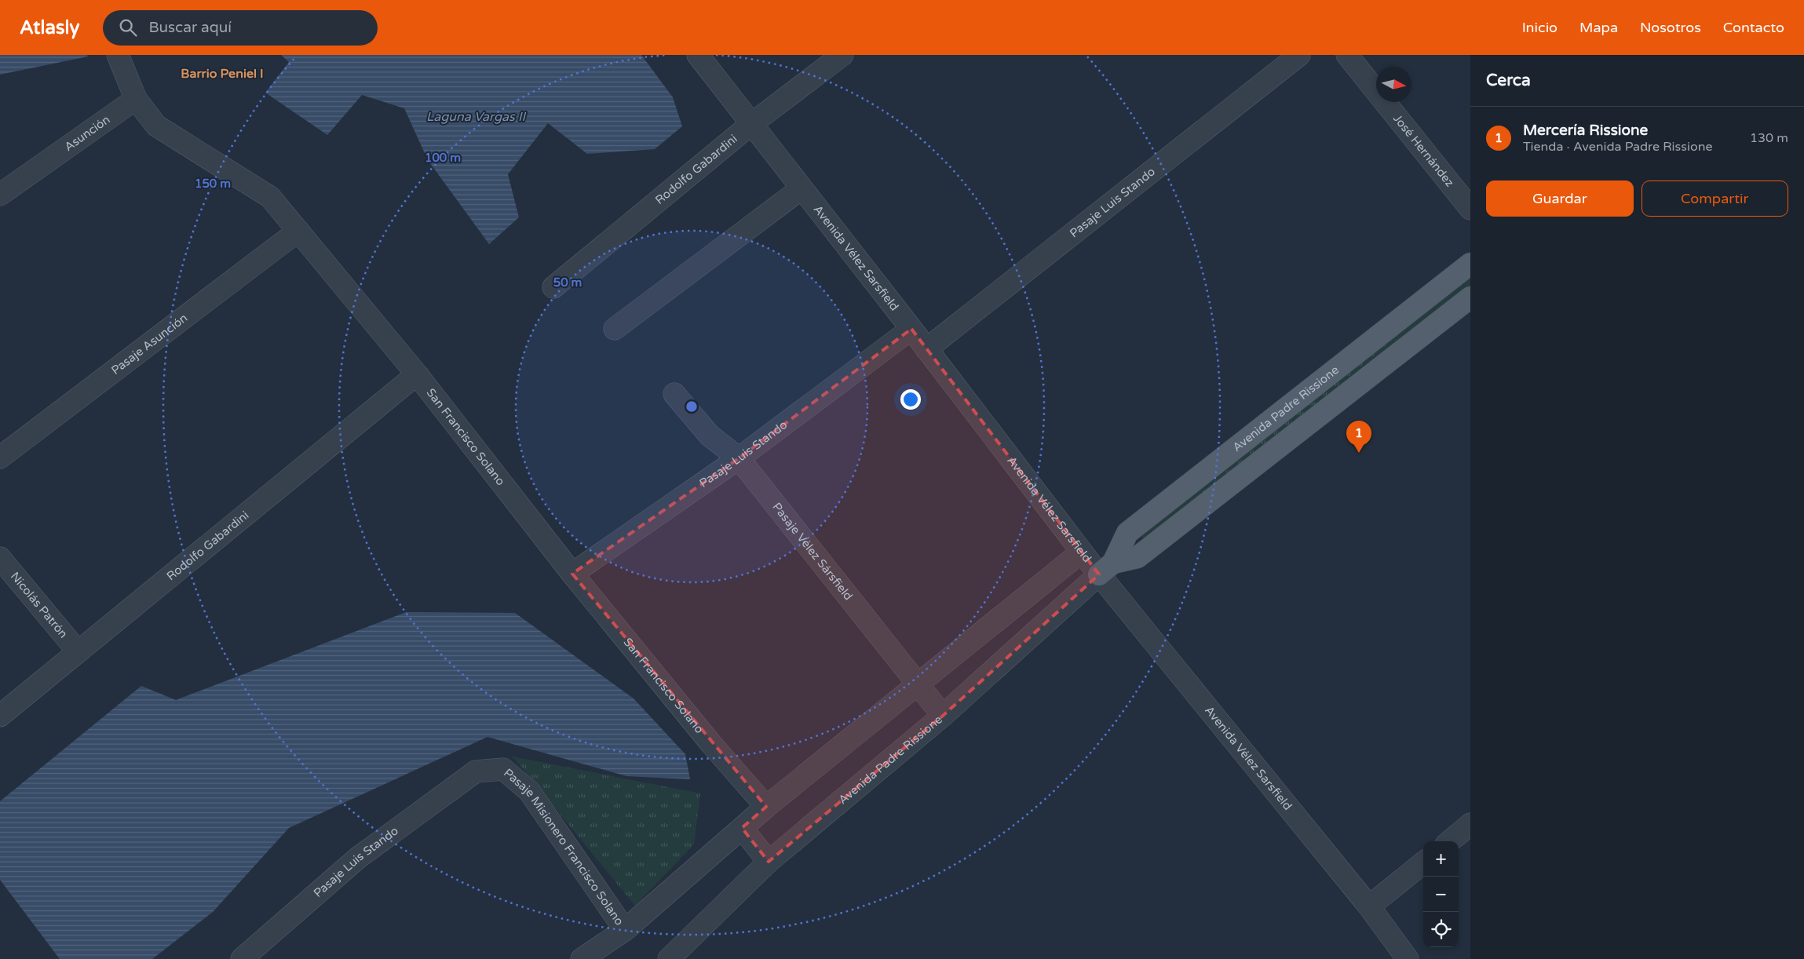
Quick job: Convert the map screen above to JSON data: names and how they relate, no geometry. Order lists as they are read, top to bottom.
{
  "streets": {
    "main road": ["Avenida Padre Rissione"],
    "street": [
      "Asunción",
      "José Hernández",
      "Rodolfo Gabardini",
      "Pasaje Luis Stando",
      "Avenida Vélez Sarsfield",
      "Pasaje Asunción",
      "San Francisco Solano",
      "Pasaje Vélez Sársfield",
      "Nicolás Patrón",
      "Pasaje Misionero Francisco Solano"
    ]
  },
  "crossings": [
    ["Asunción", "San Francisco Solano"],
    ["Rodolfo Gabardini", "Avenida Vélez Sarsfield"],
    ["Rodolfo Gabardini", "San Francisco Solano"],
    ["Rodolfo Gabardini", "Nicolás Patrón"],
    ["Pasaje Luis Stando", "Avenida Vélez Sarsfield"],
    ["Pasaje Luis Stando", "San Francisco Solano"],
    ["Pasaje Luis Stando", "Pasaje Vélez Sársfield"],
    ["Pasaje Luis Stando", "Pasaje Misionero Francisco Solano"],
    ["Avenida Vélez Sarsfield", "Avenida Padre Rissione"],
    ["Pasaje Asunción", "San Francisco Solano"],
    ["Avenida Padre Rissione", "Pasaje Vélez Sársfield"]
  ],
  "districts": ["Barrio Peniel I"],
  "water": ["Laguna Vargas II"],
  "north": "right",
  "page": {
    "header": "Atlasly",
    "search": "Buscar aquí",
    "nav": [
      "Inicio",
      "Mapa",
      "Nosotros",
      "Contacto"
    ],
    "heading": "Cerca",
    "list": [
      {
        "mark": "1",
        "name": "Mercería Rissione",
        "note": "Tienda · Avenida Padre Rissione",
        "value": "130 m"
      }
    ],
    "buttons": ["Guardar", "Compartir"],
    "pins": "1",
    "map_buttons": ["+", "−"]
  },
  "rings": ["100 m", "150 m", "50 m"]
}
